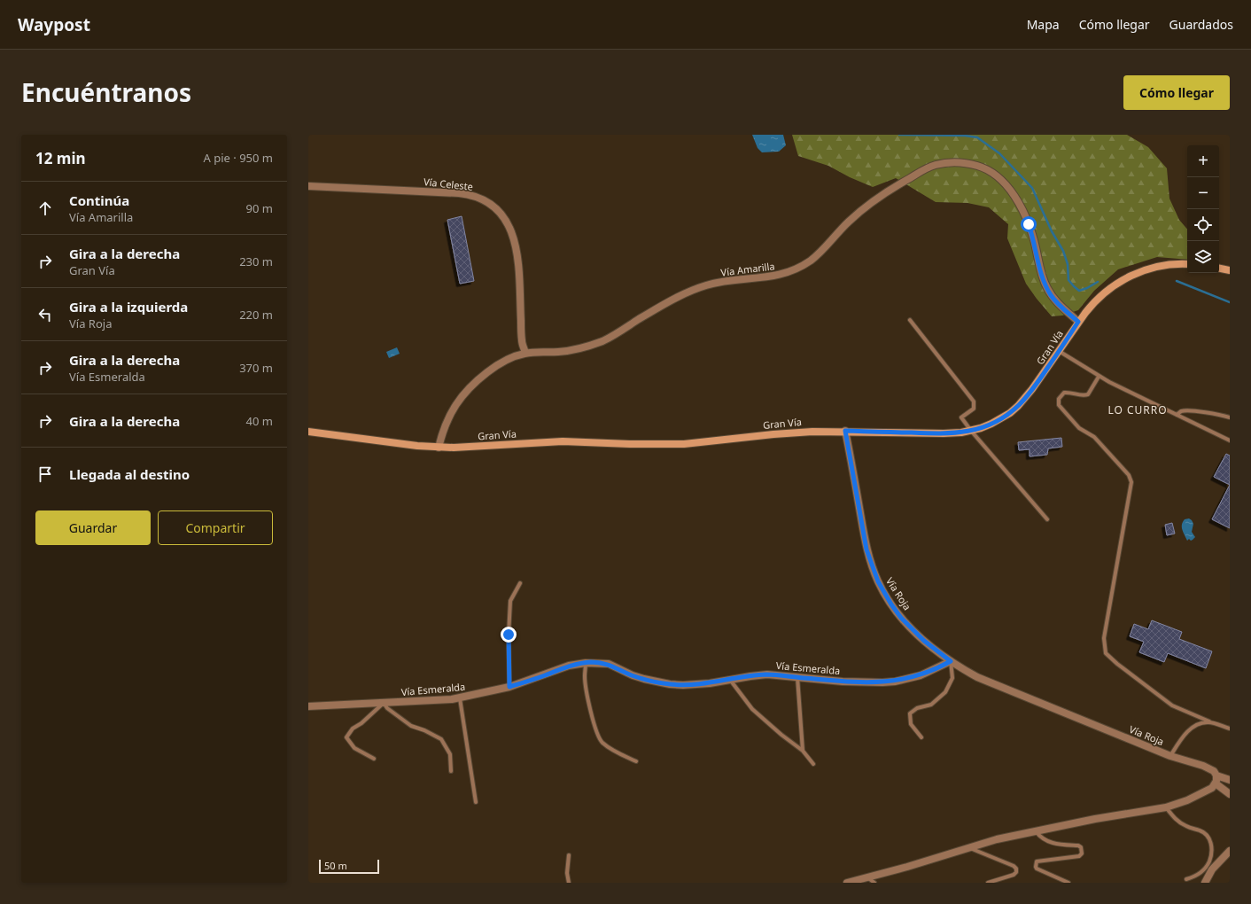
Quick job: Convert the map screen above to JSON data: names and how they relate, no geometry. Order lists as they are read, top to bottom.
{
  "streets": {
    "main road": ["Gran Vía"],
    "street": [
      "Vía Celeste",
      "Vía Amarilla",
      "Vía Roja",
      "Vía Esmeralda"
    ]
  },
  "crossings": [
    ["Vía Celeste", "Vía Amarilla"],
    ["Vía Amarilla", "Gran Vía"],
    ["Gran Vía", "Vía Roja"],
    ["Vía Roja", "Vía Esmeralda"]
  ],
  "districts": ["LO CURRO"],
  "scale_bar": "50 m",
  "page": {
    "header": "Waypost",
    "nav": ["Mapa", "Cómo llegar", "Guardados"],
    "title": "Encuéntranos",
    "buttons": [
      "Cómo llegar",
      ["Guardar", "Compartir"]
    ],
    "heading": ["12 min", "A pie · 950 m"],
    "map_buttons": ["+", "−"],
    "list": [
      ["Continúa", "Vía Amarilla", "90 m"],
      ["Gira a la derecha", "Gran Vía", "230 m"],
      ["Gira a la izquierda", "Vía Roja", "220 m"],
      ["Gira a la derecha", "Vía Esmeralda", "370 m"],
      ["Gira a la derecha", "40 m"],
      "Llegada al destino"
    ],
    "scale": "50 m"
  }
}
